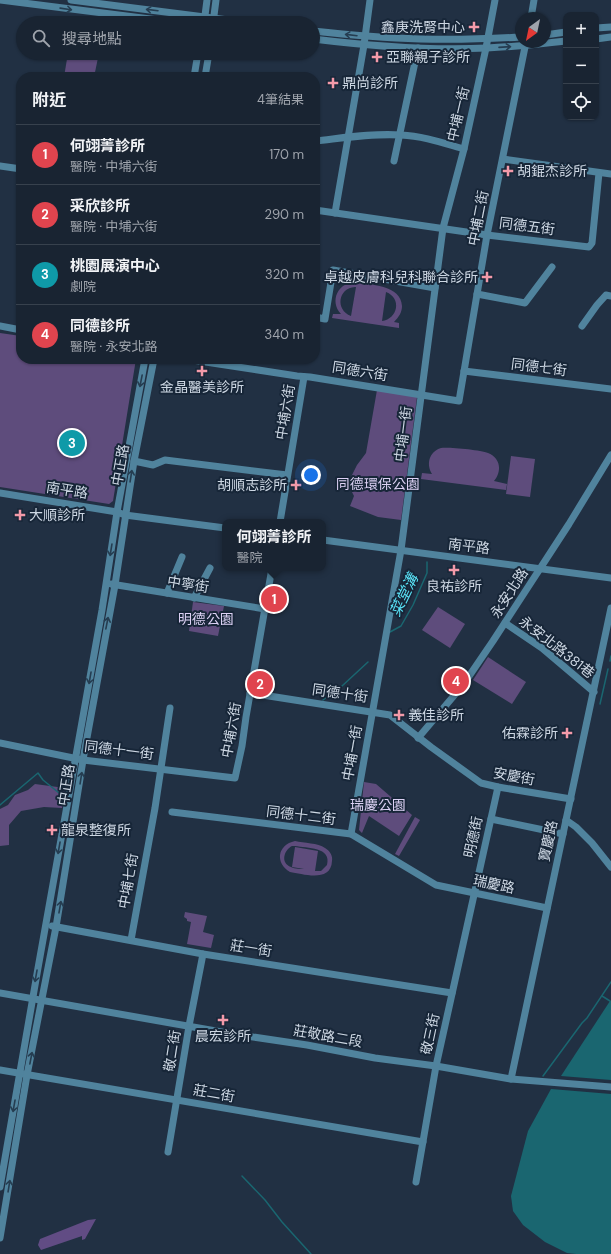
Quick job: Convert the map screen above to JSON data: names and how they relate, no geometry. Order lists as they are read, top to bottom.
{
  "streets": {
    "street": [
      "中埔一街",
      "中埔二街",
      "同德五街",
      "同德七街",
      "同德六街",
      "中埔六街",
      "中正路",
      "南平路",
      "中寧街",
      "永安北路",
      "永安北路381巷",
      "同德十街",
      "同德十一街",
      "安慶街",
      "同德十二街",
      "明德街",
      "寶慶路",
      "中埔七街",
      "瑞慶路",
      "莊一街",
      "敬三街",
      "莊敬路二段",
      "敬二街",
      "莊二街"
    ]
  },
  "crossings": [
    ["中埔一街", "同德五街"],
    ["中埔一街", "同德六街"],
    ["中埔一街", "南平路"],
    ["中埔一街", "同德十街"],
    ["中埔一街", "同德十二街"],
    ["中埔二街", "同德五街"],
    ["中埔二街", "同德七街"],
    ["中埔二街", "同德六街"],
    ["同德六街", "中埔六街"],
    ["中埔六街", "中寧街"],
    ["中埔六街", "同德十街"],
    ["中埔六街", "同德十一街"],
    ["中正路", "南平路"],
    ["中正路", "中寧街"],
    ["中正路", "同德十一街"],
    ["中正路", "莊一街"],
    ["中正路", "莊敬路二段"],
    ["中正路", "莊二街"],
    ["南平路", "永安北路"],
    ["永安北路", "永安北路381巷"],
    ["永安北路", "同德十街"],
    ["永安北路", "安慶街"],
    ["永安北路381巷", "寶慶路"],
    ["同德十街", "安慶街"],
    ["同德十一街", "中埔七街"],
    ["安慶街", "明德街"],
    ["安慶街", "寶慶路"],
    ["同德十二街", "瑞慶路"],
    ["明德街", "瑞慶路"],
    ["明德街", "敬三街"],
    ["寶慶路", "瑞慶路"],
    ["寶慶路", "莊敬路二段"],
    ["中埔七街", "莊一街"],
    ["瑞慶路", "敬三街"],
    ["莊一街", "敬三街"],
    ["莊一街", "敬二街"],
    ["敬三街", "莊敬路二段"],
    ["敬三街", "莊二街"],
    ["莊敬路二段", "敬二街"],
    ["敬二街", "莊二街"]
  ],
  "water": ["菜堂溝"],
  "parks": ["同德環保公園", "明德公園", "瑞慶公園"],
  "places": {
    "health": [
      "鑫庚洗腎中心",
      "亞聯親子診所",
      "鼎尚診所",
      "胡錕杰診所",
      "卓越皮膚科兒科聯合診所",
      "金晶醫美診所",
      "胡順志診所",
      "大順診所",
      "良祐診所",
      "義佳診所",
      "佑霖診所",
      "龍泉整復所",
      "晨宏診所"
    ]
  },
  "north": "bottom left",
  "page": {
    "map_buttons": ["+", "−"],
    "search": "搜尋地點",
    "heading": ["附近", "4筆結果"],
    "list": [
      {
        "mark": "1",
        "name": "何翊菁診所",
        "note": "醫院 · 中埔六街",
        "value": "170 m"
      },
      {
        "mark": "2",
        "name": "采欣診所",
        "note": "醫院 · 中埔六街",
        "value": "290 m"
      },
      {
        "mark": "3",
        "name": "桃園展演中心",
        "note": "劇院",
        "value": "320 m"
      },
      {
        "mark": "4",
        "name": "同德診所",
        "note": "醫院 · 永安北路",
        "value": "340 m"
      }
    ],
    "pins": [
      "3",
      "1",
      "4",
      "2"
    ],
    "popup": ["何翊菁診所", "醫院"]
  }
}
